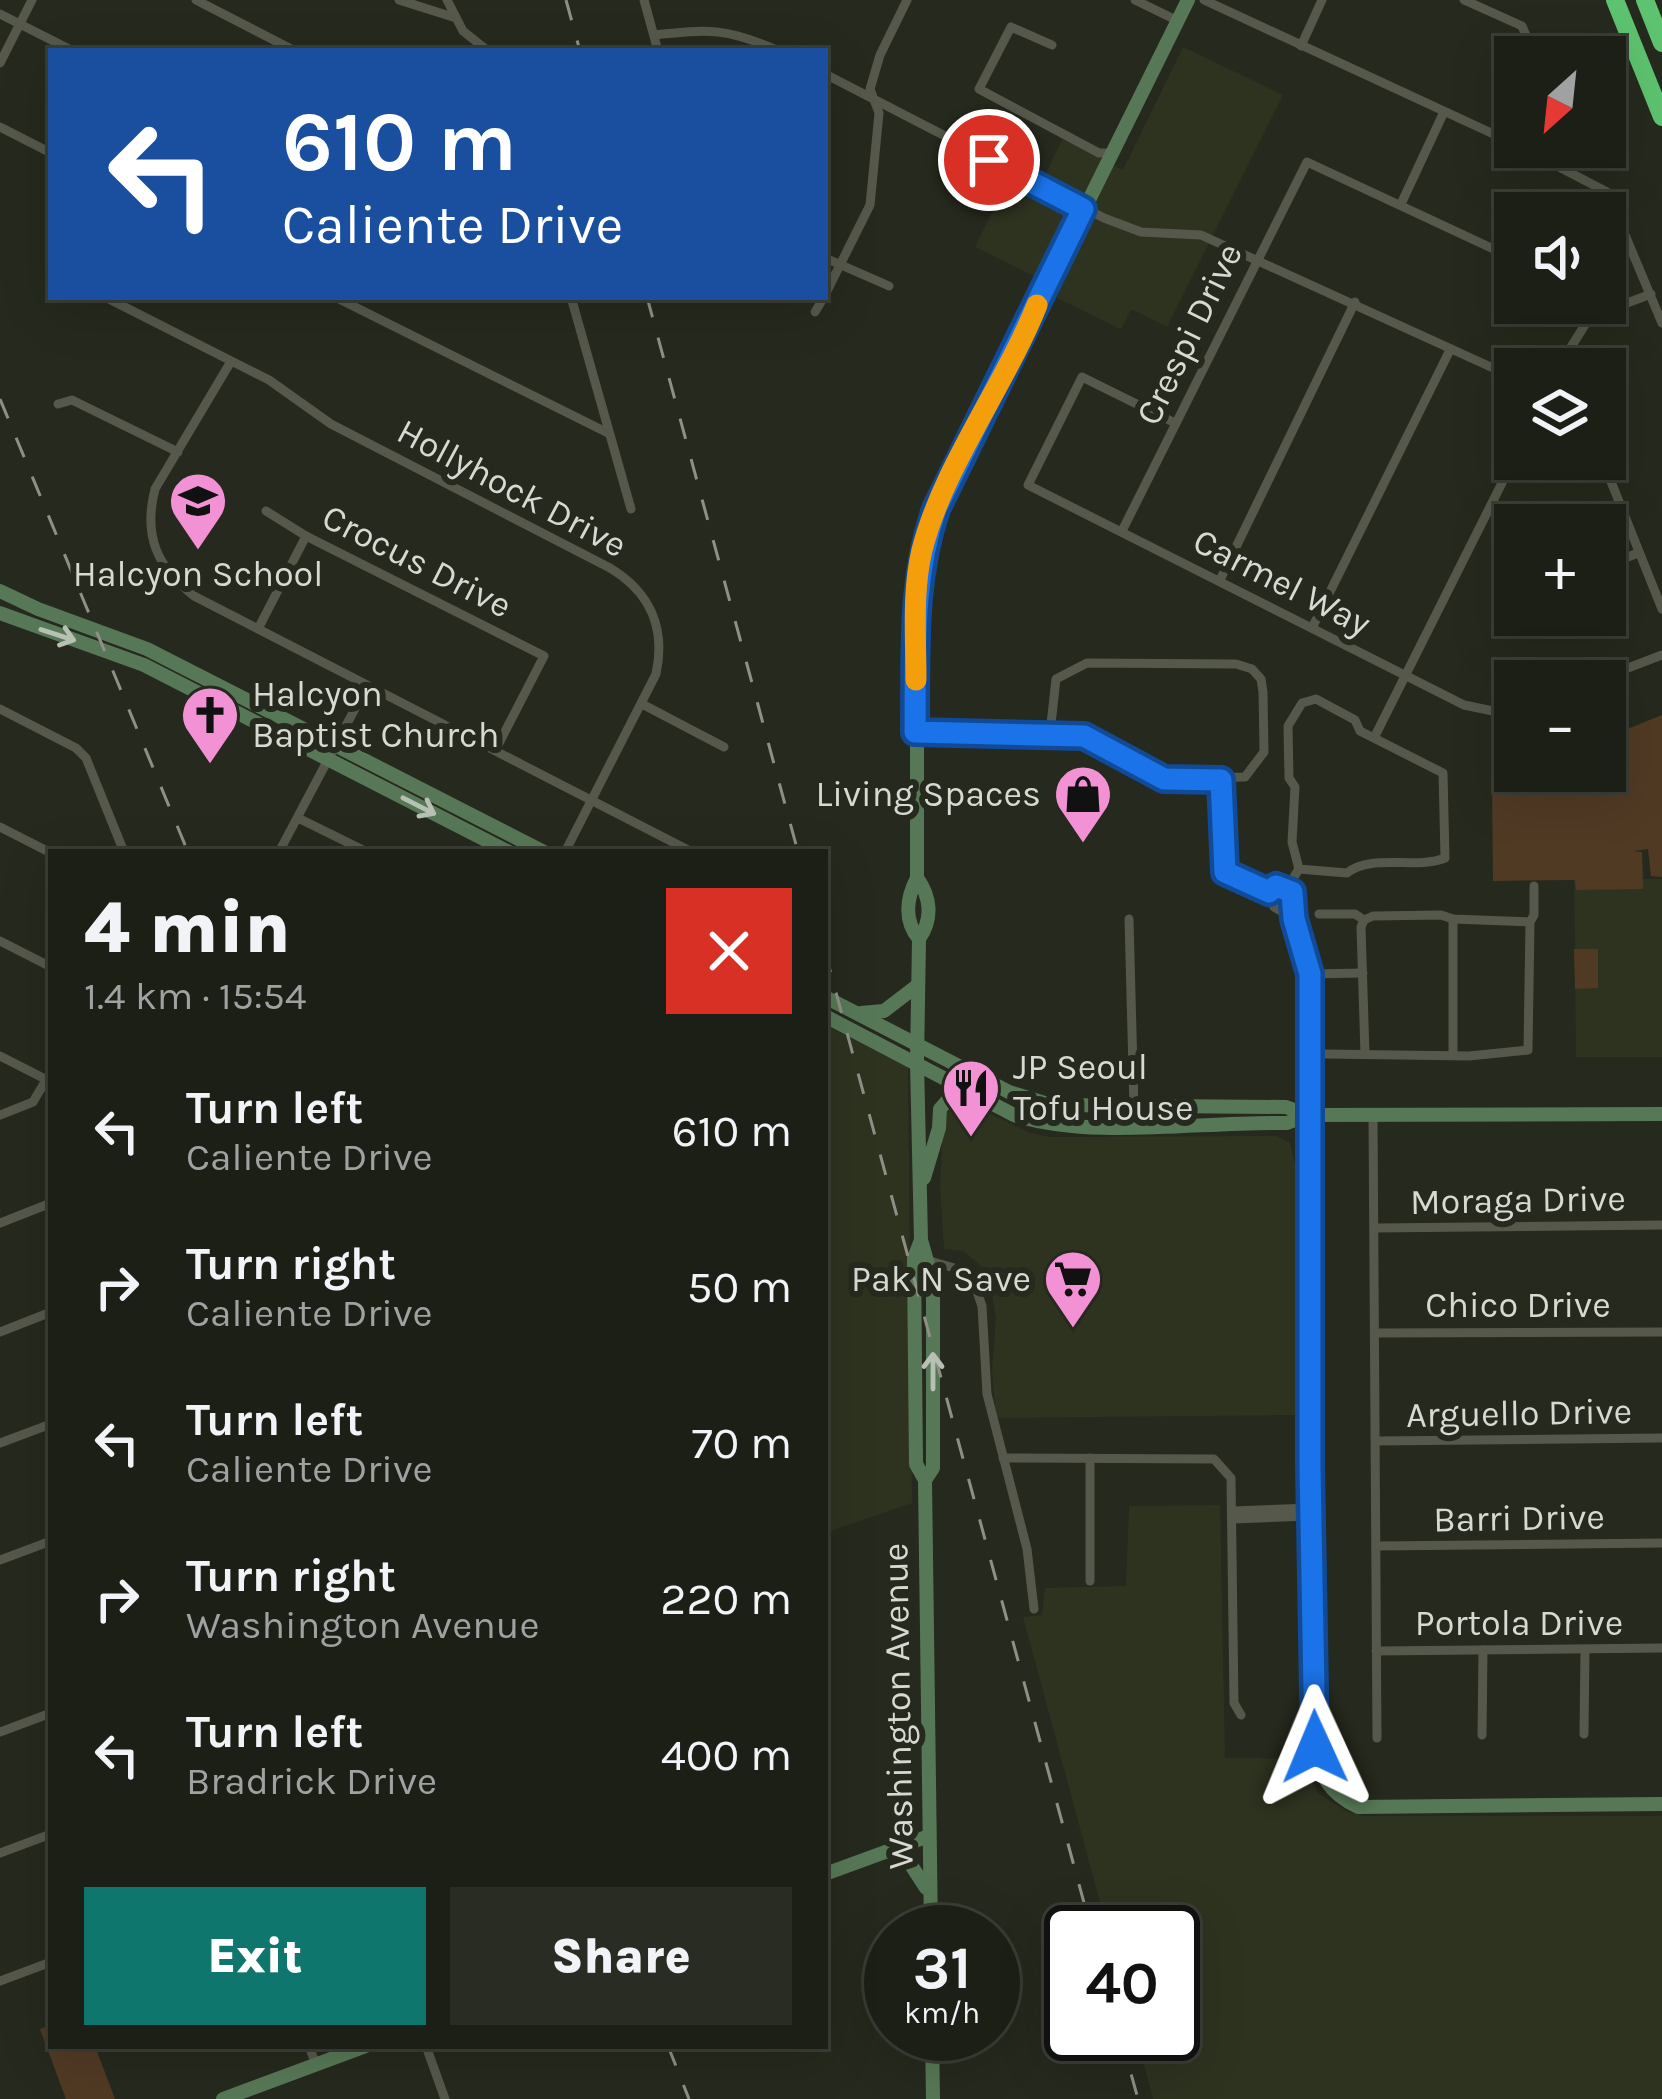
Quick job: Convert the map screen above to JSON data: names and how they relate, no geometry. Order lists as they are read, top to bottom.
{
  "streets": {
    "main road": ["Washington Avenue"],
    "street": [
      "Crespi Drive",
      "Hollyhock Drive",
      "Crocus Drive",
      "Carmel Way",
      "Moraga Drive",
      "Chico Drive",
      "Arguello Drive",
      "Barri Drive",
      "Portola Drive"
    ]
  },
  "crossings": [
    ["Crespi Drive", "Carmel Way"]
  ],
  "places": {
    "school or university": ["Halcyon School"],
    "church": ["Halcyon Baptist Church"],
    "shop": ["Living Spaces"],
    "restaurant": ["JP Seoul Tofu House"],
    "supermarket": ["Pak N Save"]
  },
  "north": "bottom left",
  "page": {
    "map_buttons": ["+", "−"],
    "turn": ["610 m", "Caliente Drive"],
    "heading": ["4 min", "1.4 km · 15:54"],
    "list": [
      {
        "name": "Turn left",
        "note": "Caliente Drive",
        "value": "610 m"
      },
      {
        "name": "Turn right",
        "note": "Caliente Drive",
        "value": "50 m"
      },
      {
        "name": "Turn left",
        "note": "Caliente Drive",
        "value": "70 m"
      },
      {
        "name": "Turn right",
        "note": "Washington Avenue",
        "value": "220 m"
      },
      {
        "name": "Turn left",
        "note": "Bradrick Drive",
        "value": "400 m"
      }
    ],
    "buttons": ["Exit", "Share"],
    "speed": "31 km/h",
    "limit": "40"
  }
}
